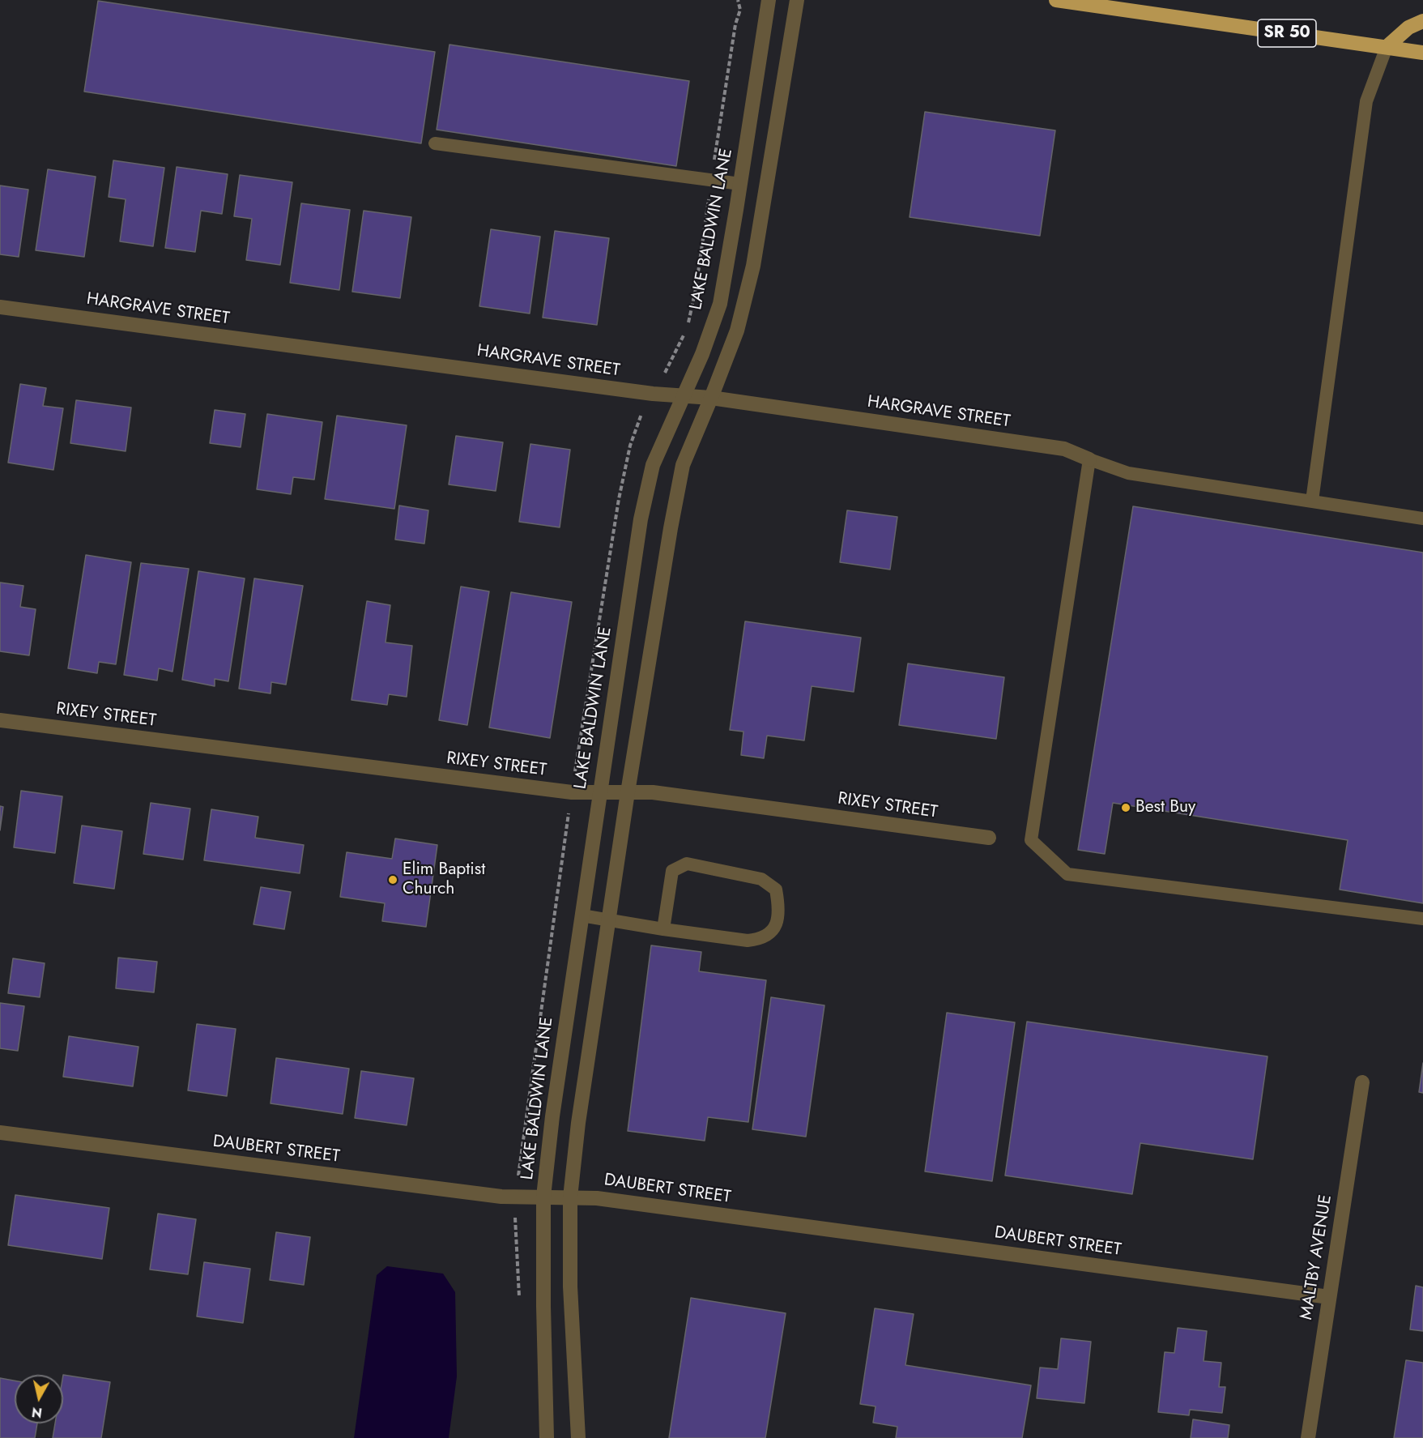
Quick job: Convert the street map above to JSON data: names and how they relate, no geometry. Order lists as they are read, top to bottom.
{
  "streets": {
    "highway": ["SR 50"],
    "street": [
      "LAKE BALDWIN LANE",
      "HARGRAVE STREET",
      "RIXEY STREET",
      "DAUBERT STREET",
      "MALTBY AVENUE"
    ]
  },
  "crossings": [
    ["LAKE BALDWIN LANE", "HARGRAVE STREET"],
    ["LAKE BALDWIN LANE", "RIXEY STREET"],
    ["LAKE BALDWIN LANE", "DAUBERT STREET"],
    ["DAUBERT STREET", "MALTBY AVENUE"]
  ],
  "places": ["Best Buy", "Elim Baptist Church"],
  "north": "bottom"
}
